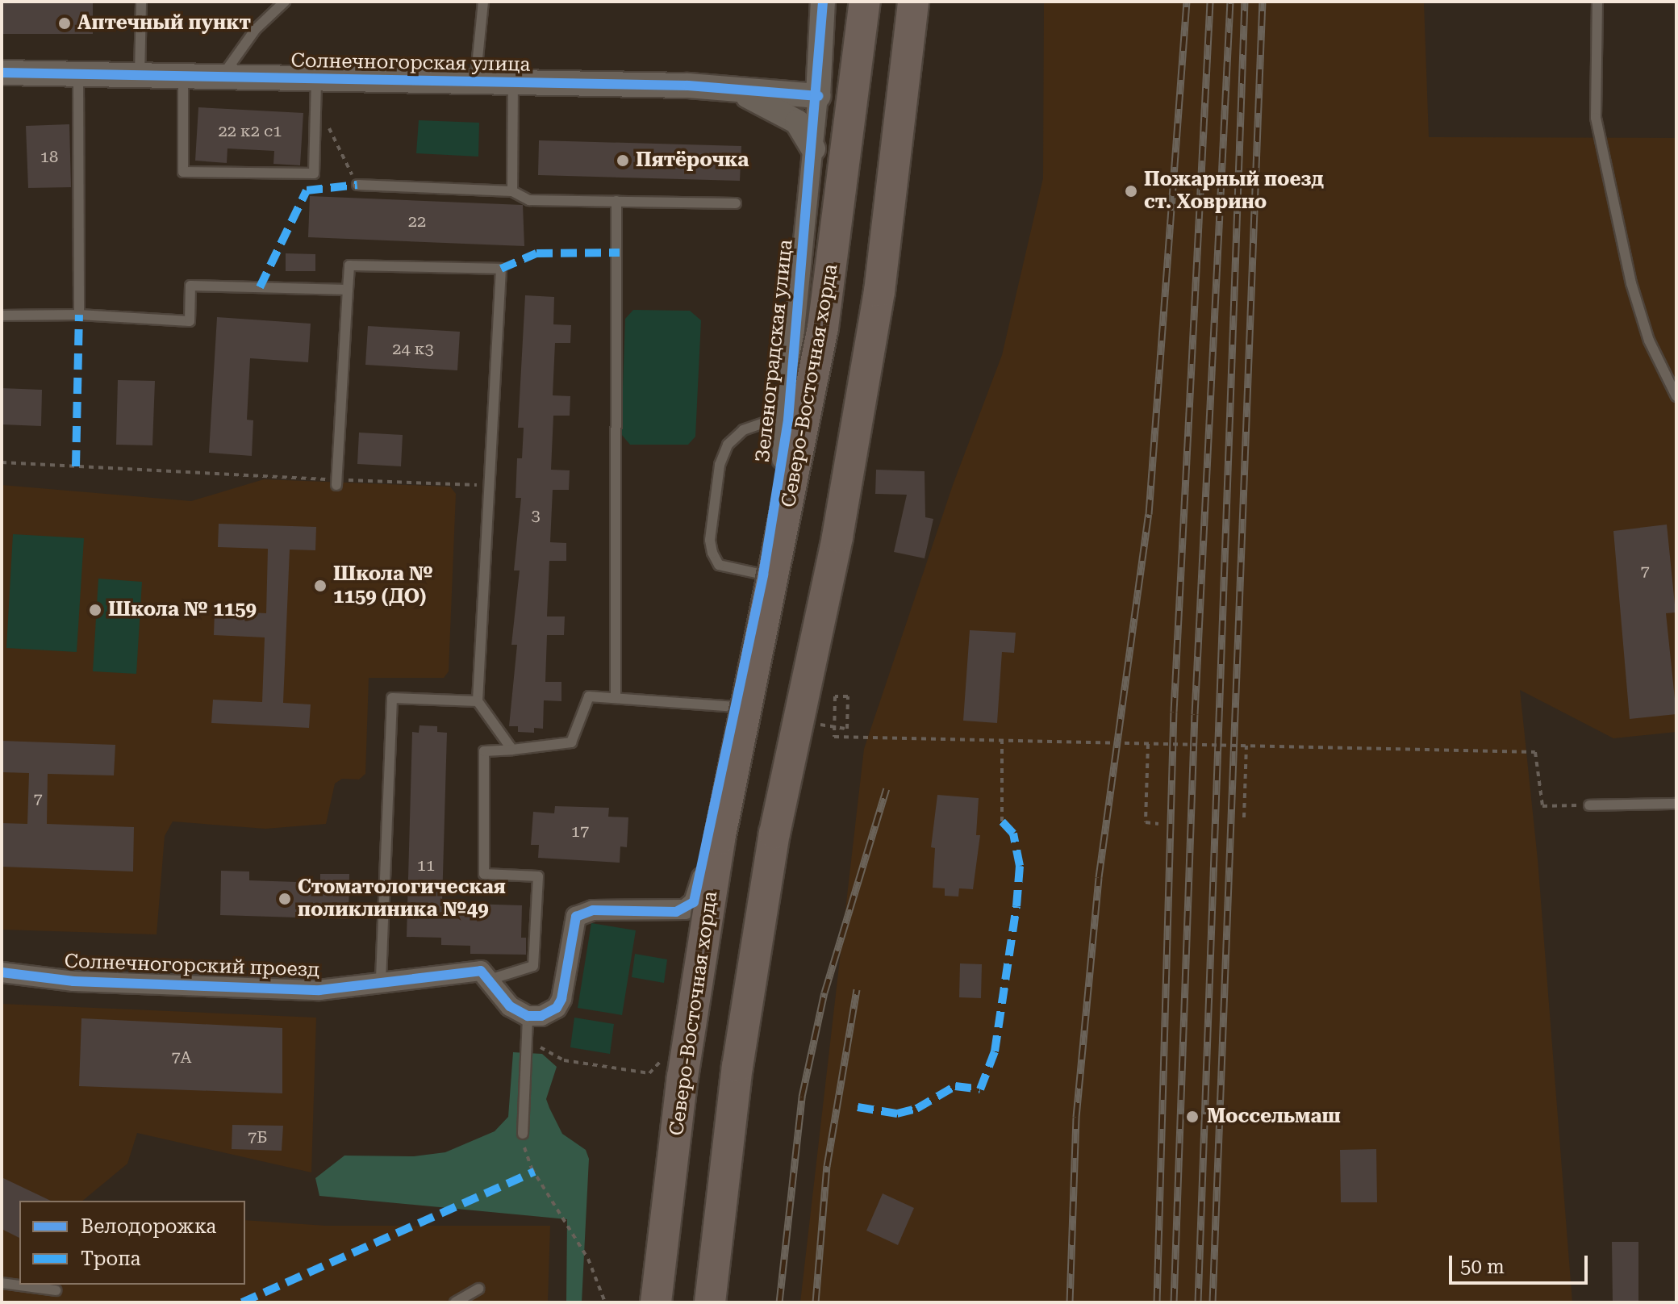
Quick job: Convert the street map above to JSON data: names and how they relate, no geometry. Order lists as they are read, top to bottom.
{
  "streets": {
    "main road": ["Северо-Восточная хорда"],
    "street": ["Солнечногорская улица", "Зеленоградская улица", "Солнечногорский проезд"]
  },
  "crossings": [
    ["Солнечногорская улица", "Зеленоградская улица"]
  ],
  "places": [
    "Аптечный пункт",
    "Пятёрочка",
    "Пожарный поезд ст. Ховрино",
    "Школа № 1159 (ДО)",
    "Школа № 1159",
    "Стоматологическая поликлиника №49",
    "Моссельмаш"
  ],
  "house_numbers": [
    "22 к2 с1",
    "18",
    "22",
    "24 к3",
    "3",
    "7",
    "7",
    "17",
    "11",
    "7А",
    "7Б"
  ],
  "legend": ["Велодорожка", "Тропа"],
  "scale_bar": "50 m"
}
